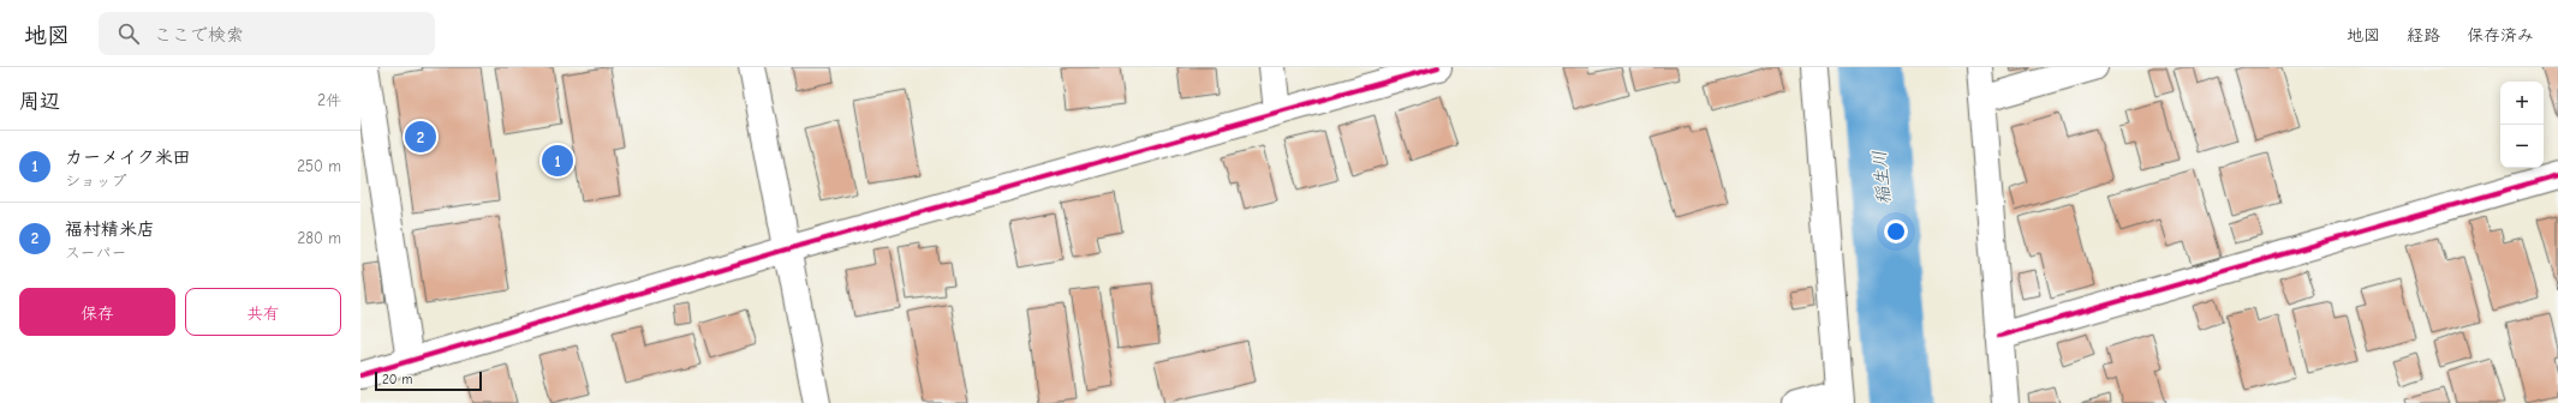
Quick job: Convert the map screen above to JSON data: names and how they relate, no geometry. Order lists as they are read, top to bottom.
{
  "water": ["稲生川"],
  "scale_bar": "20 m",
  "page": {
    "header": "地図",
    "search": "ここで検索",
    "nav": ["地図", "経路", "保存済み"],
    "heading": ["周辺", "2件"],
    "map_buttons": ["+", "−"],
    "pins": ["2", "1"],
    "list": [
      {
        "mark": "1",
        "name": "カーメイク米田",
        "note": "ショップ",
        "value": "250 m"
      },
      {
        "mark": "2",
        "name": "福村精米店",
        "note": "スーパー",
        "value": "280 m"
      }
    ],
    "buttons": ["保存", "共有"],
    "scale": "20 m"
  }
}
